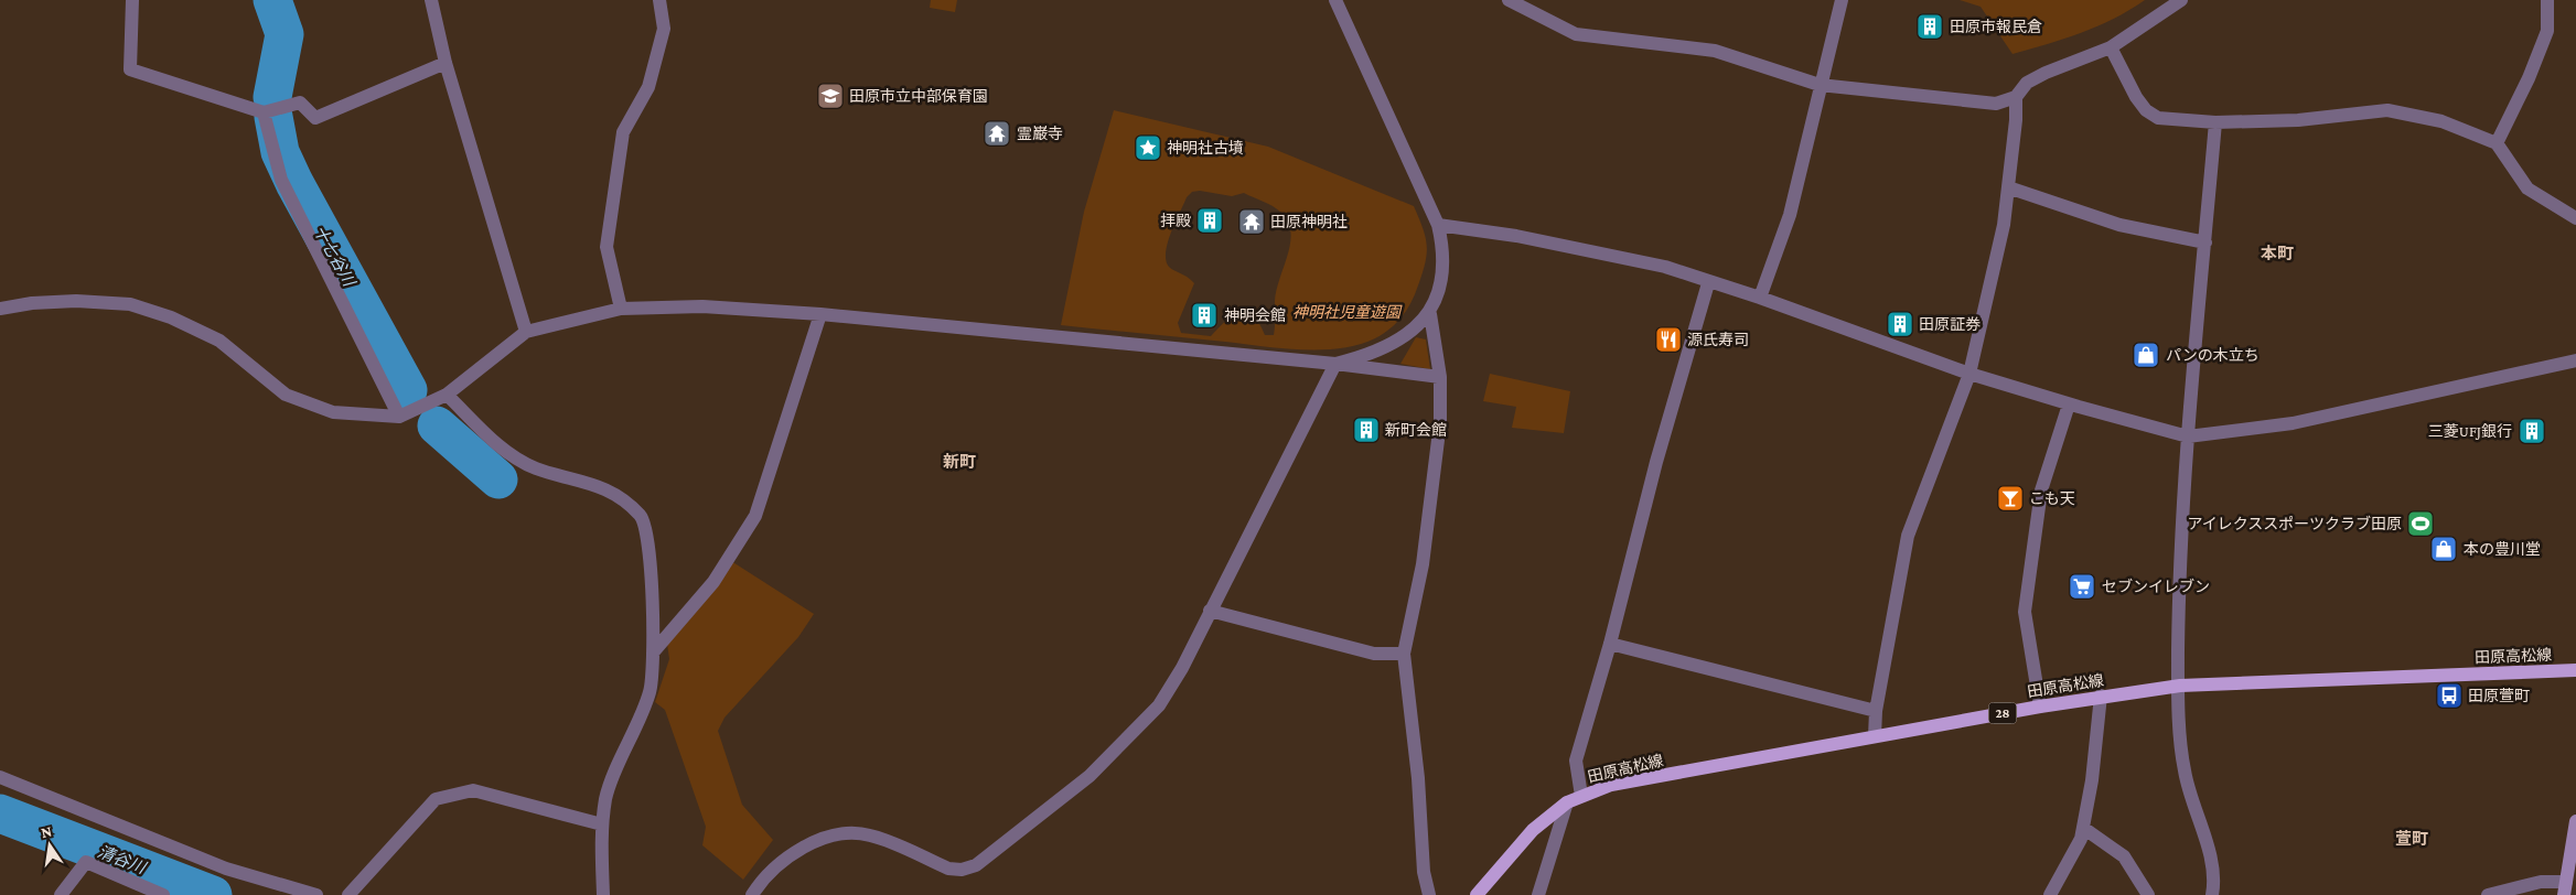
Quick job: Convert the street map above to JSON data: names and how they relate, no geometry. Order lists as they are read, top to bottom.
{
  "streets": {
    "main road": ["田原高松線", "28"]
  },
  "districts": ["本町", "新町", "萱町"],
  "water": ["十七谷川", "清谷川"],
  "parks": ["神明社児童遊園"],
  "places": {
    "building": [
      "田原市報民倉",
      "拝殿",
      "神明会館",
      "田原証券",
      "新町会館",
      "三菱UFJ銀行"
    ],
    "school or university": ["田原市立中部保育園"],
    "temple": ["霊巌寺", "田原神明社"],
    "place": ["神明社古墳"],
    "restaurant": ["源氏寿司"],
    "shop": ["パンの木立ち", "本の豊川堂"],
    "bar": ["こも天"],
    "sports": ["アイレクススポーツクラブ田原"],
    "supermarket": ["セブンイレブン"],
    "bus stop": ["田原萱町"]
  },
  "north": "top"
}
